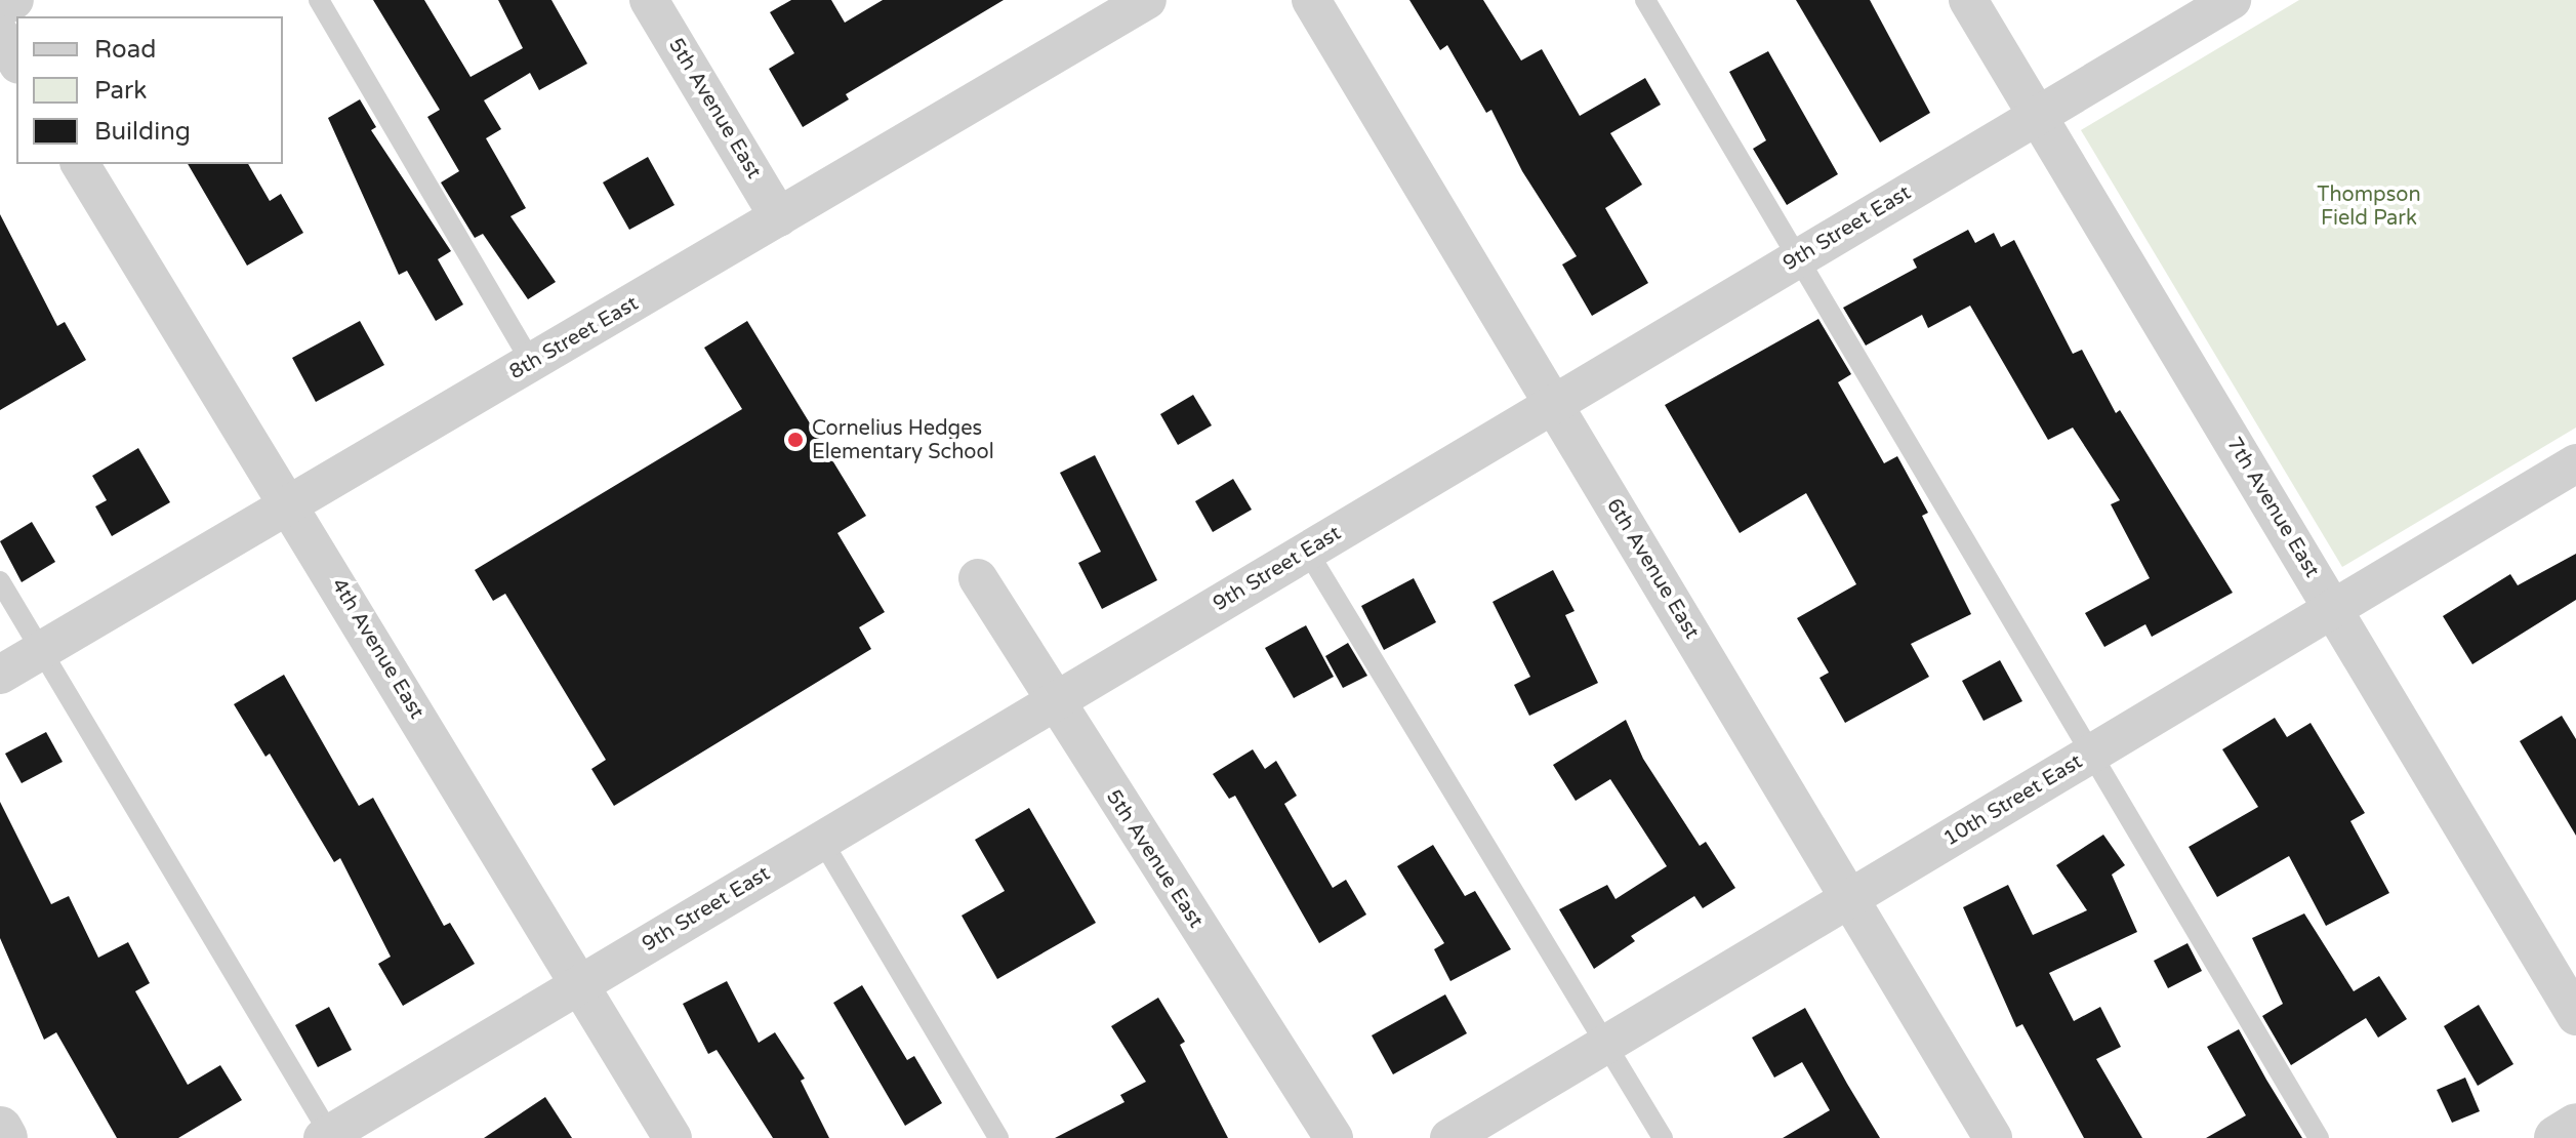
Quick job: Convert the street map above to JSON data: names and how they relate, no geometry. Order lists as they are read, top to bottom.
{
  "streets": {
    "street": [
      "5th Avenue East",
      "9th Street East",
      "8th Street East",
      "7th Avenue East",
      "6th Avenue East",
      "4th Avenue East",
      "10th Street East"
    ]
  },
  "crossings": [
    ["5th Avenue East", "9th Street East"],
    ["5th Avenue East", "8th Street East"],
    ["9th Street East", "7th Avenue East"],
    ["9th Street East", "6th Avenue East"],
    ["9th Street East", "4th Avenue East"],
    ["8th Street East", "4th Avenue East"],
    ["7th Avenue East", "10th Street East"],
    ["6th Avenue East", "10th Street East"]
  ],
  "parks": ["Thompson Field Park"],
  "places": ["Cornelius Hedges Elementary School"],
  "legend": ["Road", "Park", "Building"]
}
